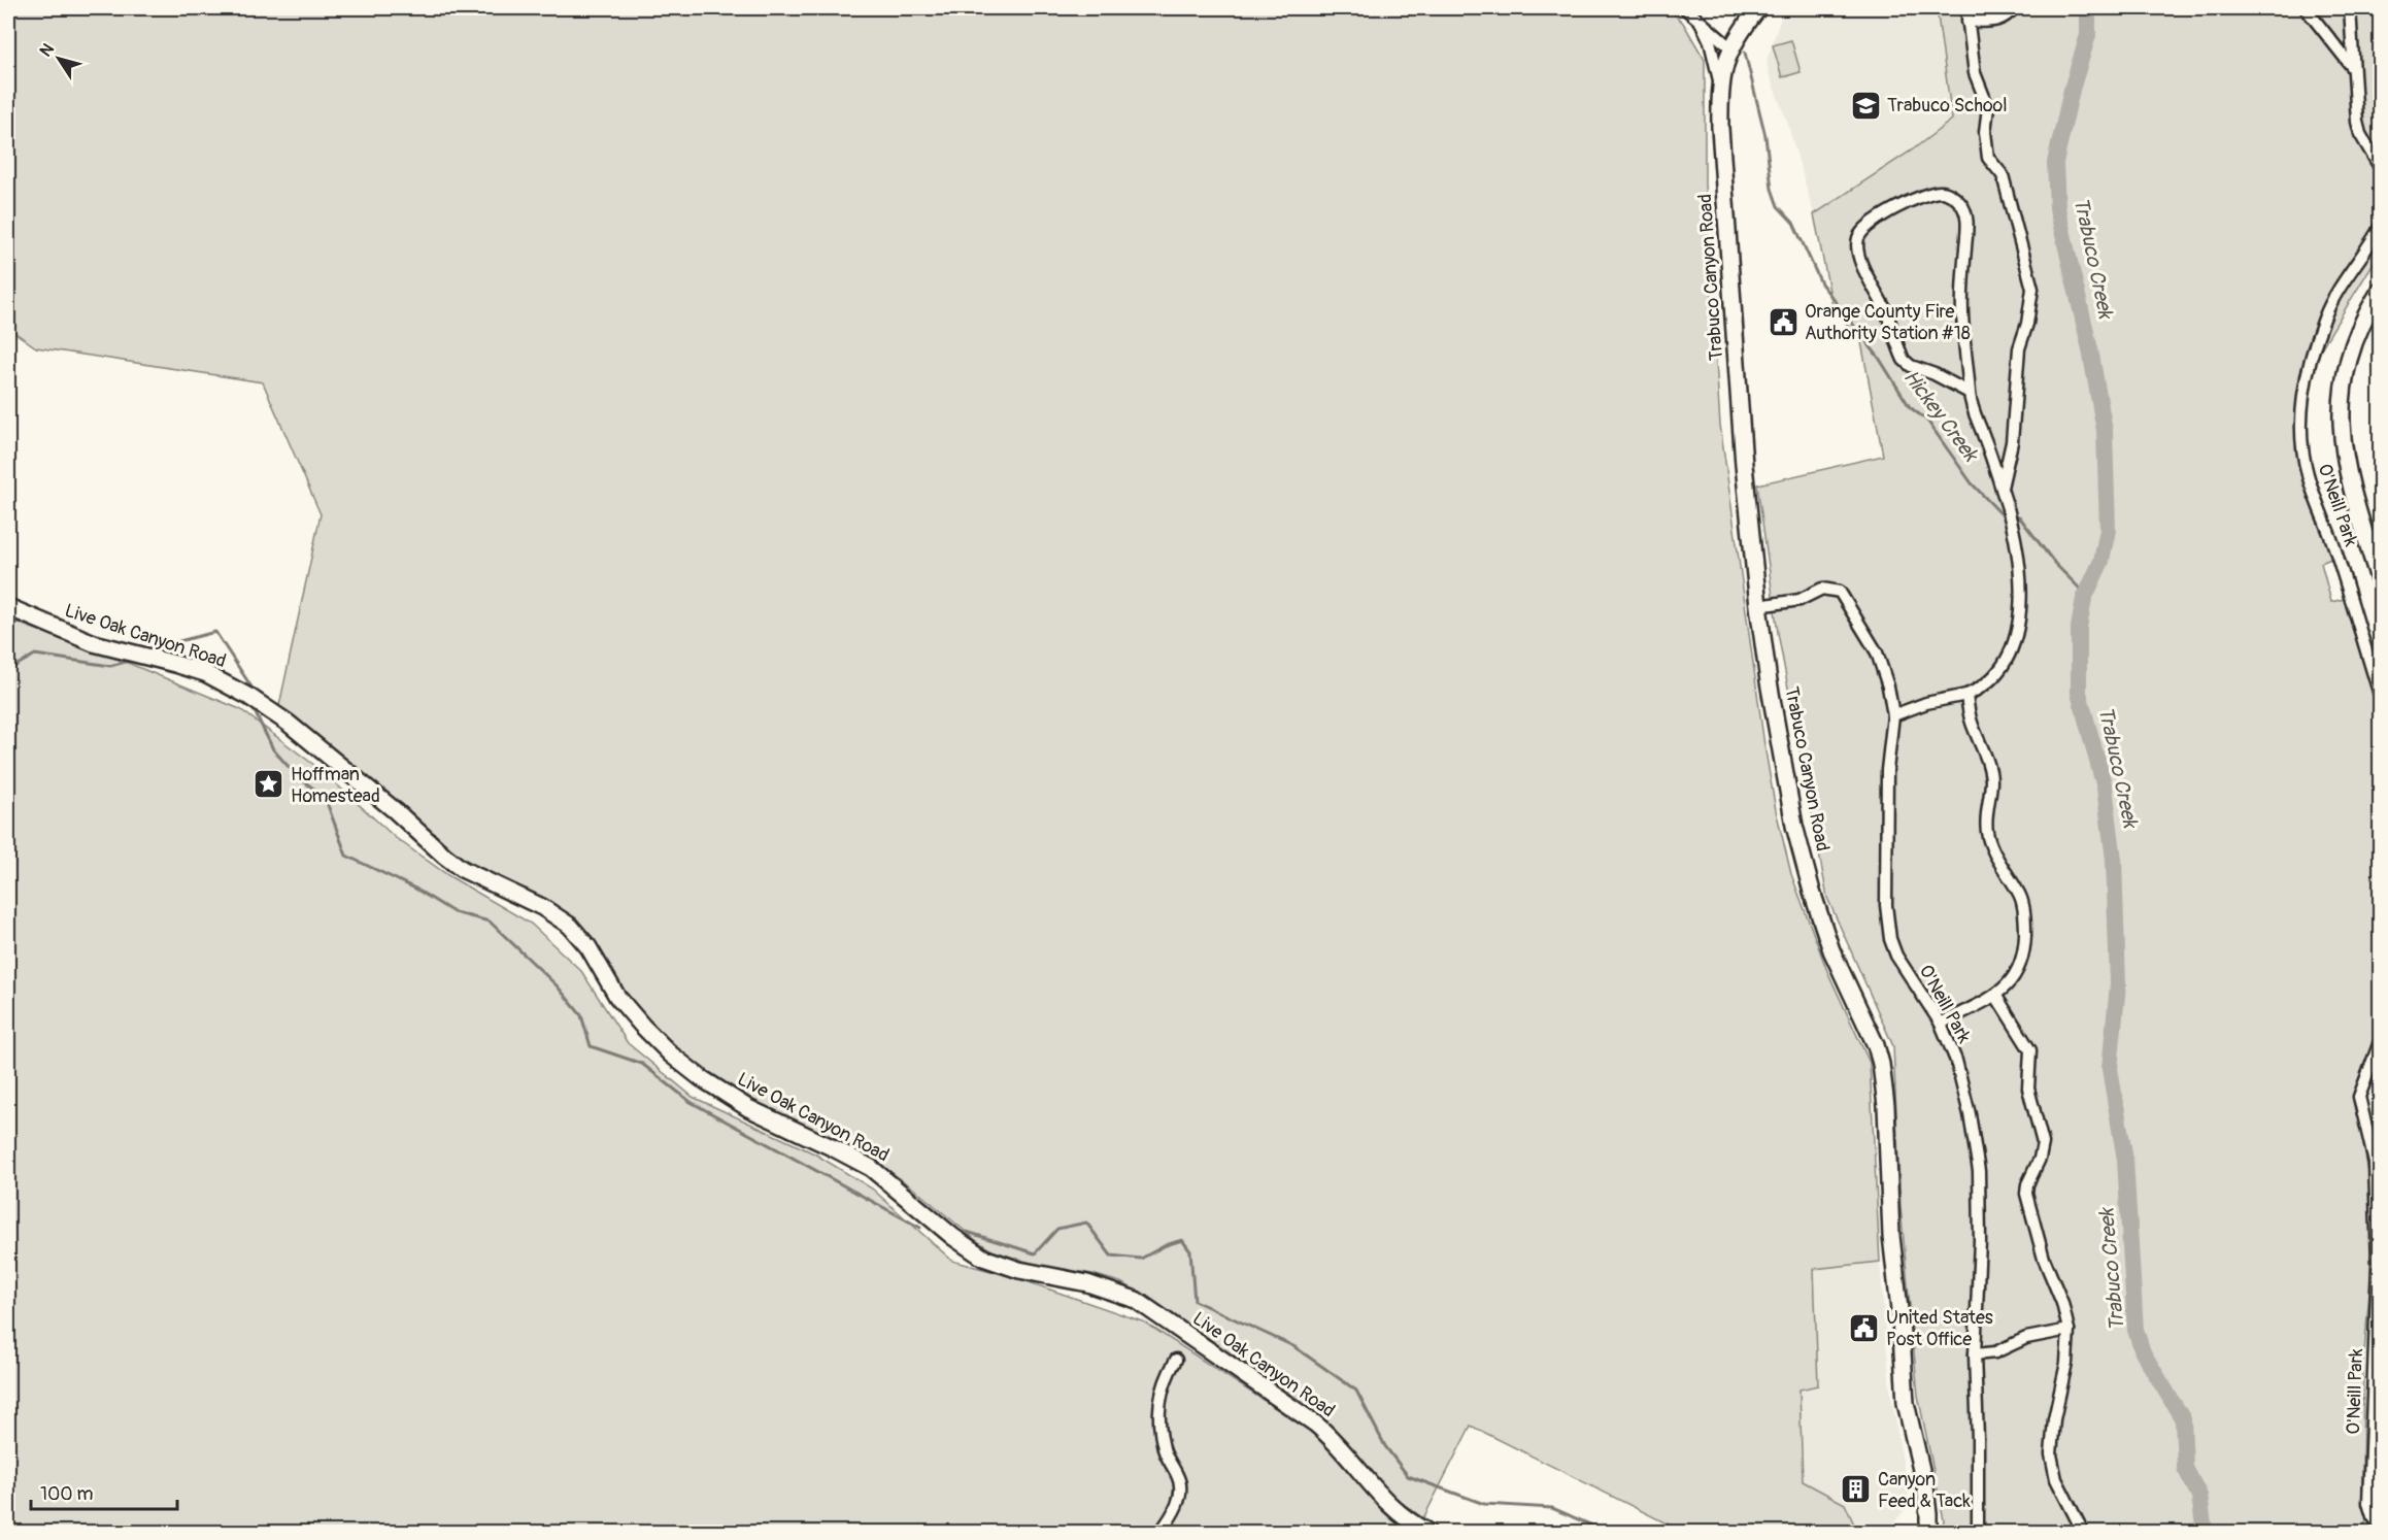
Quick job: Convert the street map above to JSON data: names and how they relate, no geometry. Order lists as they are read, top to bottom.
{
  "streets": {
    "main road": ["Trabuco Canyon Road", "Live Oak Canyon Road"],
    "street": ["O'Neill Park"]
  },
  "crossings": [
    ["Trabuco Canyon Road", "O'Neill Park"]
  ],
  "water": ["Trabuco Creek", "Hickey Creek"],
  "places": {
    "school or university": ["Trabuco School"],
    "public building": ["Orange County Fire Authority Station #18", "United States Post Office"],
    "place": ["Hoffman Homestead"],
    "building": ["Canyon Feed & Tack"]
  },
  "scale_bar": "100 m",
  "north": "top left"
}
